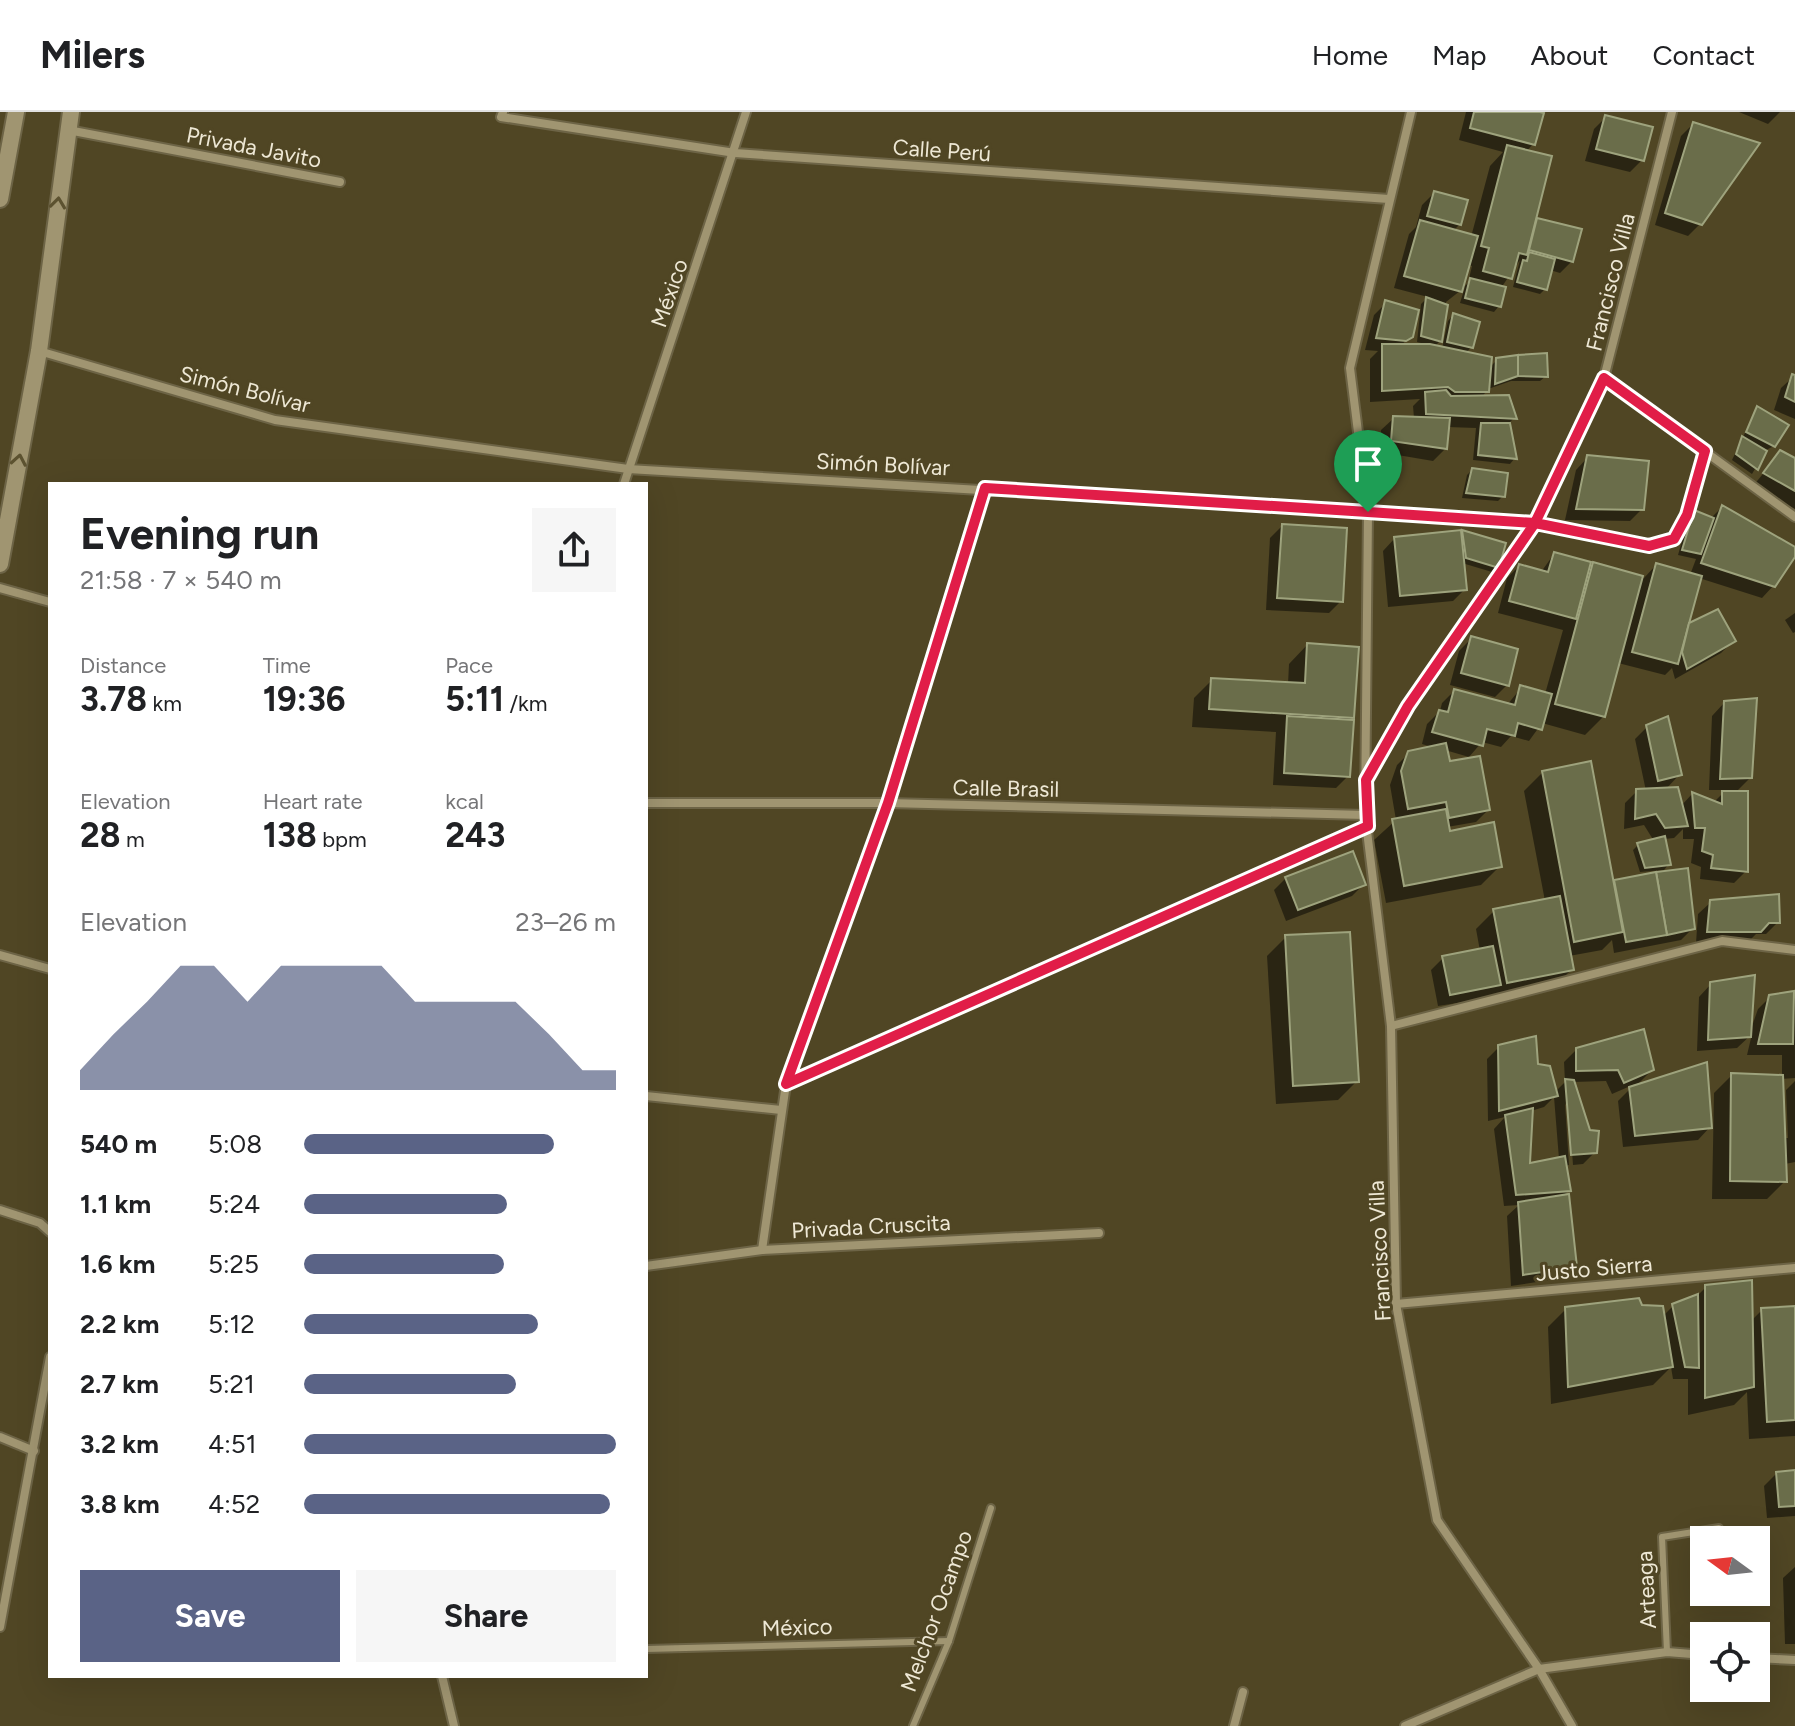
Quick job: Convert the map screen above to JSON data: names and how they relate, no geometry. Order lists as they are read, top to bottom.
{
  "streets": {
    "street": [
      "Privada Javito",
      "Calle Perú",
      "Francisco Villa",
      "México",
      "Simón Bolívar",
      "Calle Brasil",
      "Privada Cruscita",
      "Justo Sierra"
    ],
    "lane": ["Arteaga", "Melchor Ocampo"]
  },
  "crossings": [
    ["Calle Perú", "Francisco Villa"],
    ["Calle Perú", "México"],
    ["Francisco Villa", "Simón Bolívar"],
    ["Francisco Villa", "Calle Brasil"],
    ["Francisco Villa", "Justo Sierra"],
    ["México", "Simón Bolívar"],
    ["México", "Melchor Ocampo"]
  ],
  "north": "left",
  "page": {
    "header": "Milers",
    "nav": [
      "Home",
      "Map",
      "About",
      "Contact"
    ],
    "heading": ["Evening run", "21:58 · 7 × 540 m"],
    "stats": [
      ["Distance", "3.78 km"],
      ["Time", "19:36"],
      ["Pace", "5:11 /km"],
      ["Elevation", "28 m"],
      ["Heart rate", "138 bpm"],
      ["kcal", "243"]
    ],
    "chart": ["Elevation", "23–26 m"],
    "list": [
      {
        "name": "540 m",
        "note": "5:08"
      },
      {
        "name": "1.1 km",
        "note": "5:24"
      },
      {
        "name": "1.6 km",
        "note": "5:25"
      },
      {
        "name": "2.2 km",
        "note": "5:12"
      },
      {
        "name": "2.7 km",
        "note": "5:21"
      },
      {
        "name": "3.2 km",
        "note": "4:51"
      },
      {
        "name": "3.8 km",
        "note": "4:52"
      }
    ],
    "buttons": ["Save", "Share"]
  }
}
